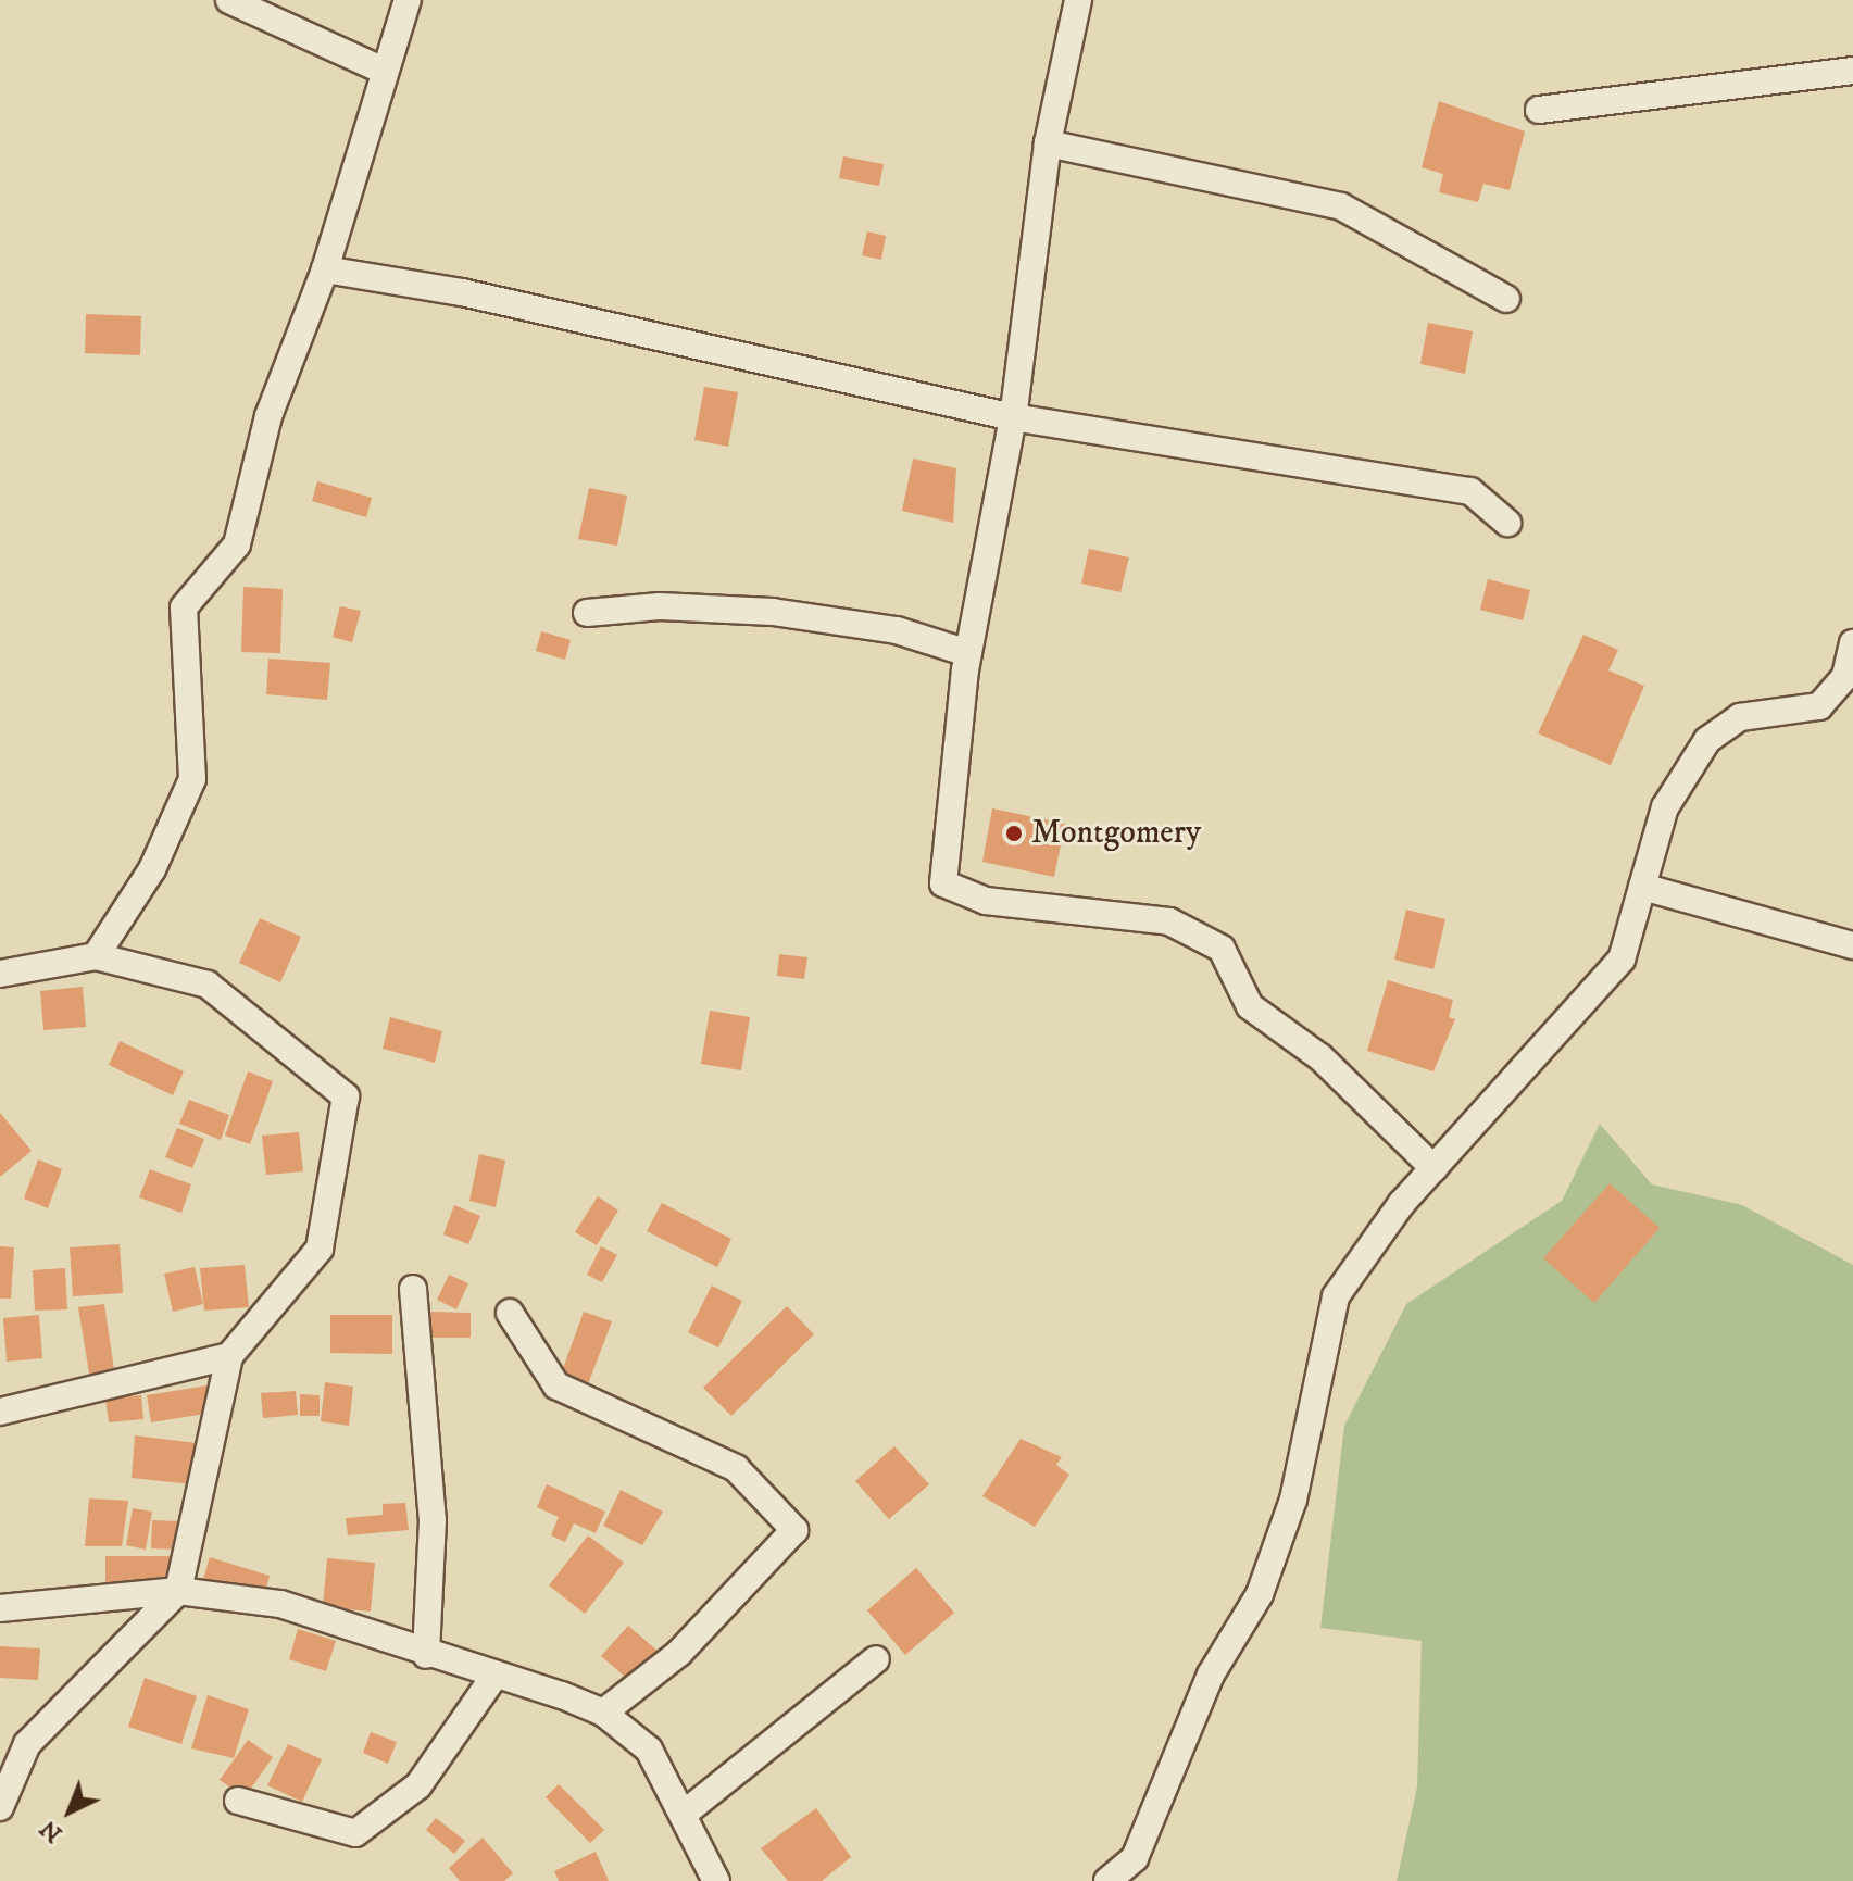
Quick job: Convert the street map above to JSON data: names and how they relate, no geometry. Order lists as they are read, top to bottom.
{
  "places": ["Montgomery"],
  "north": "bottom left"
}
